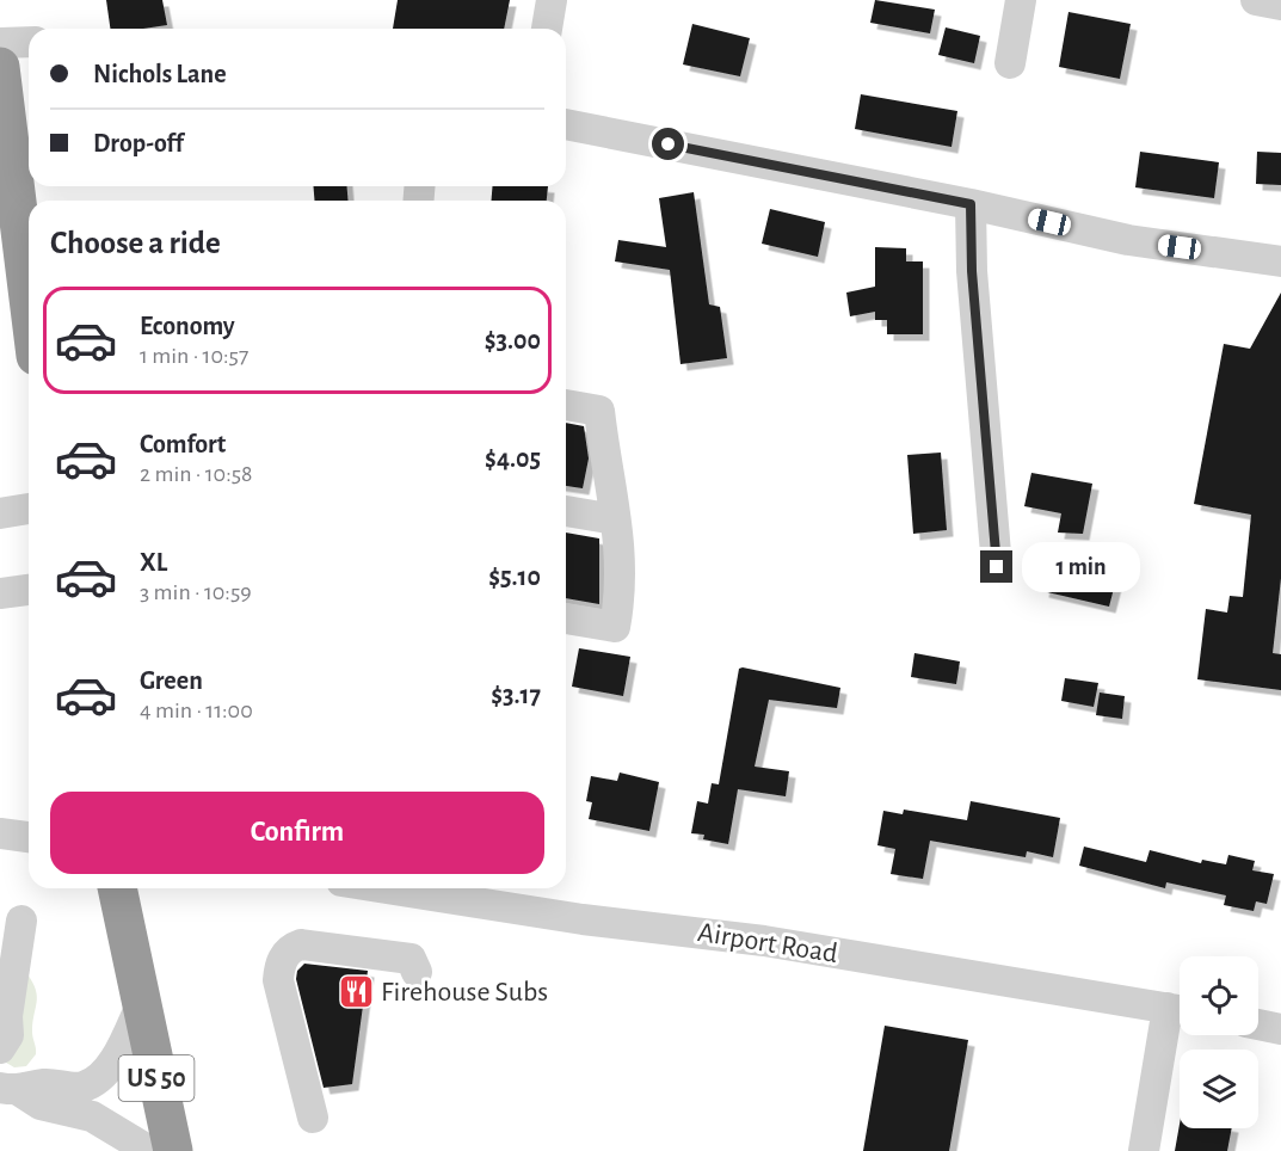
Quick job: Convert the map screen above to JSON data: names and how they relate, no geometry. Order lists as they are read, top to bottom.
{
  "streets": {
    "highway": ["US 50"],
    "street": ["Airport Road"]
  },
  "places": {
    "restaurant": ["Firehouse Subs"]
  },
  "page": {
    "banner": ["Nichols Lane", "Drop-off"],
    "heading": "Choose a ride",
    "list": [
      {
        "name": "Economy",
        "note": "1 min · 10:57",
        "value": "$3.00"
      },
      {
        "name": "Comfort",
        "note": "2 min · 10:58",
        "value": "$4.05"
      },
      {
        "name": "XL",
        "note": "3 min · 10:59",
        "value": "$5.10"
      },
      {
        "name": "Green",
        "note": "4 min · 11:00",
        "value": "$3.17"
      }
    ],
    "bubble": "1 min",
    "buttons": "Confirm"
  }
}
